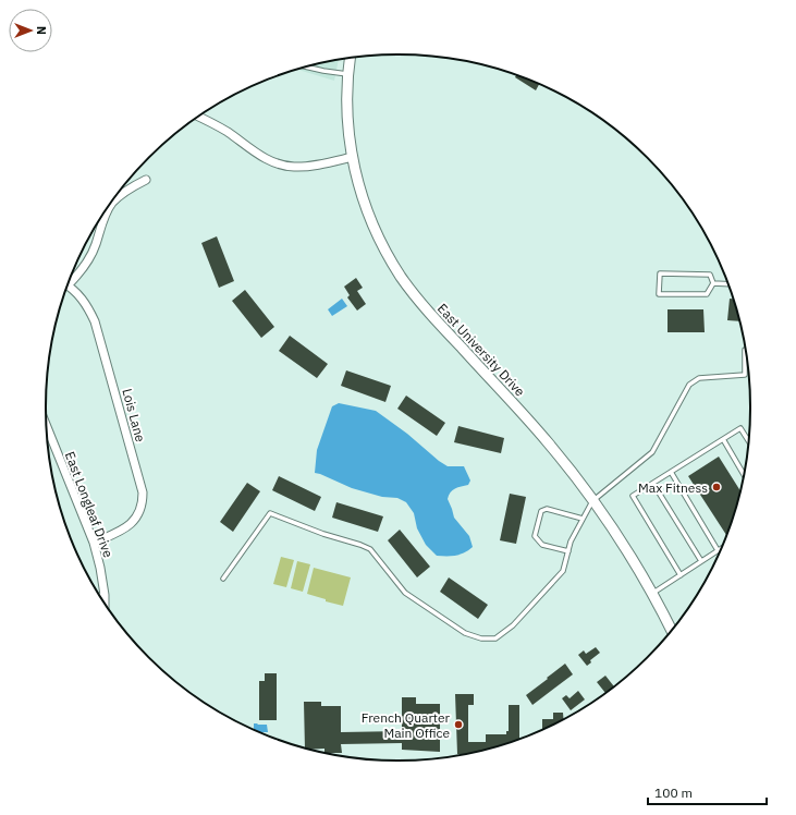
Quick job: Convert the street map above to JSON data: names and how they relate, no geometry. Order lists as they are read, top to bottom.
{
  "streets": {
    "main road": ["East University Drive"],
    "street": ["Lois Lane", "East Longleaf Drive"]
  },
  "crossings": [
    ["Lois Lane", "East Longleaf Drive"]
  ],
  "places": ["Max Fitness", "French Quarter Main Office"],
  "scale_bar": "100 m",
  "north": "right"
}
